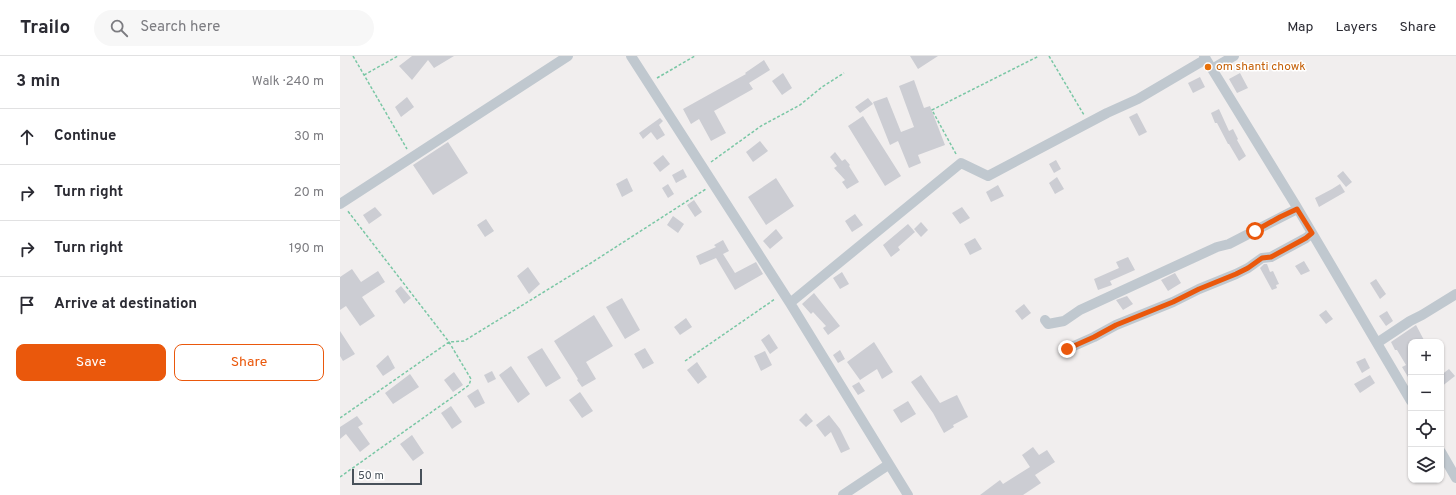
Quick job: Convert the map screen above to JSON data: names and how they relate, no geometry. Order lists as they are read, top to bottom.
{
  "places": ["om shanti chowk"],
  "scale_bar": "50 m",
  "page": {
    "header": "Trailo",
    "search": "Search here",
    "nav": ["Map", "Layers", "Share"],
    "heading": ["3 min", "Walk · 240 m"],
    "list": [
      ["Continue", "30 m"],
      ["Turn right", "20 m"],
      ["Turn right", "190 m"],
      "Arrive at destination"
    ],
    "buttons": ["Save", "Share"],
    "map_buttons": ["+", "−"],
    "scale": "50 m"
  }
}
